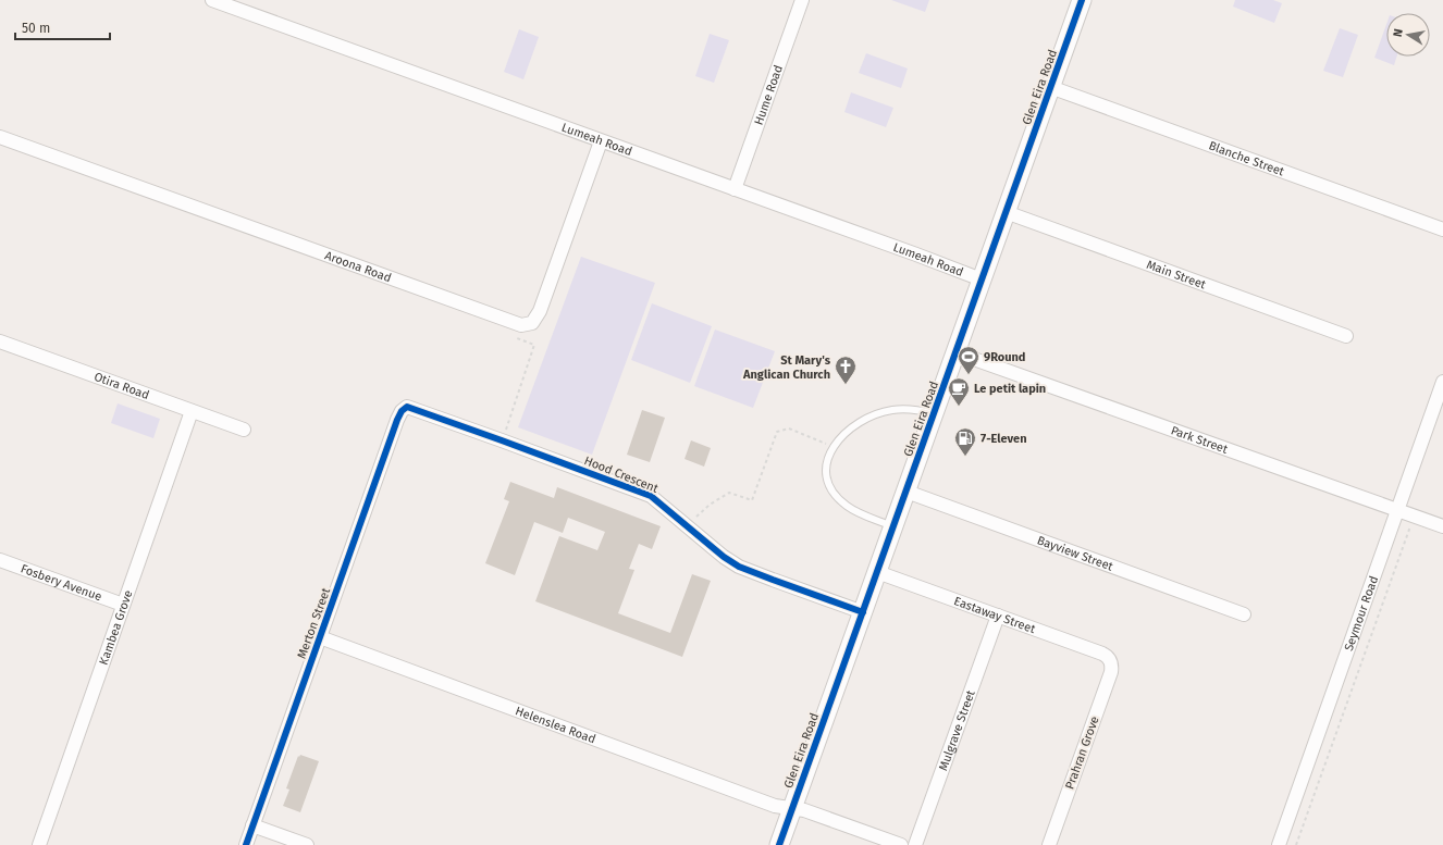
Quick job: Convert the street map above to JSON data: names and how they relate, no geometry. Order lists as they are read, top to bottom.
{
  "streets": {
    "main road": ["Glen Eira Road"],
    "street": [
      "Hume Road",
      "Lumeah Road",
      "Blanche Street",
      "Aroona Road",
      "Main Street",
      "Otira Road",
      "Park Street",
      "Hood Crescent",
      "Bayview Street",
      "Fosbery Avenue",
      "Seymour Road",
      "Eastaway Street",
      "Merton Street",
      "Kambea Grove",
      "Helenslea Road",
      "Mulgrave Street",
      "Prahran Grove"
    ]
  },
  "crossings": [
    ["Glen Eira Road", "Lumeah Road"],
    ["Glen Eira Road", "Blanche Street"],
    ["Glen Eira Road", "Main Street"],
    ["Glen Eira Road", "Park Street"],
    ["Glen Eira Road", "Hood Crescent"],
    ["Glen Eira Road", "Bayview Street"],
    ["Glen Eira Road", "Eastaway Street"],
    ["Glen Eira Road", "Helenslea Road"],
    ["Hume Road", "Lumeah Road"],
    ["Lumeah Road", "Aroona Road"],
    ["Otira Road", "Kambea Grove"],
    ["Park Street", "Seymour Road"],
    ["Hood Crescent", "Merton Street"],
    ["Fosbery Avenue", "Kambea Grove"],
    ["Eastaway Street", "Mulgrave Street"],
    ["Eastaway Street", "Prahran Grove"],
    ["Merton Street", "Helenslea Road"]
  ],
  "places": {
    "sports": ["9Round"],
    "church": ["St Mary's Anglican Church"],
    "cafe": ["Le petit lapin"],
    "fuel station": ["7-Eleven"]
  },
  "scale_bar": "50 m",
  "north": "left"
}
